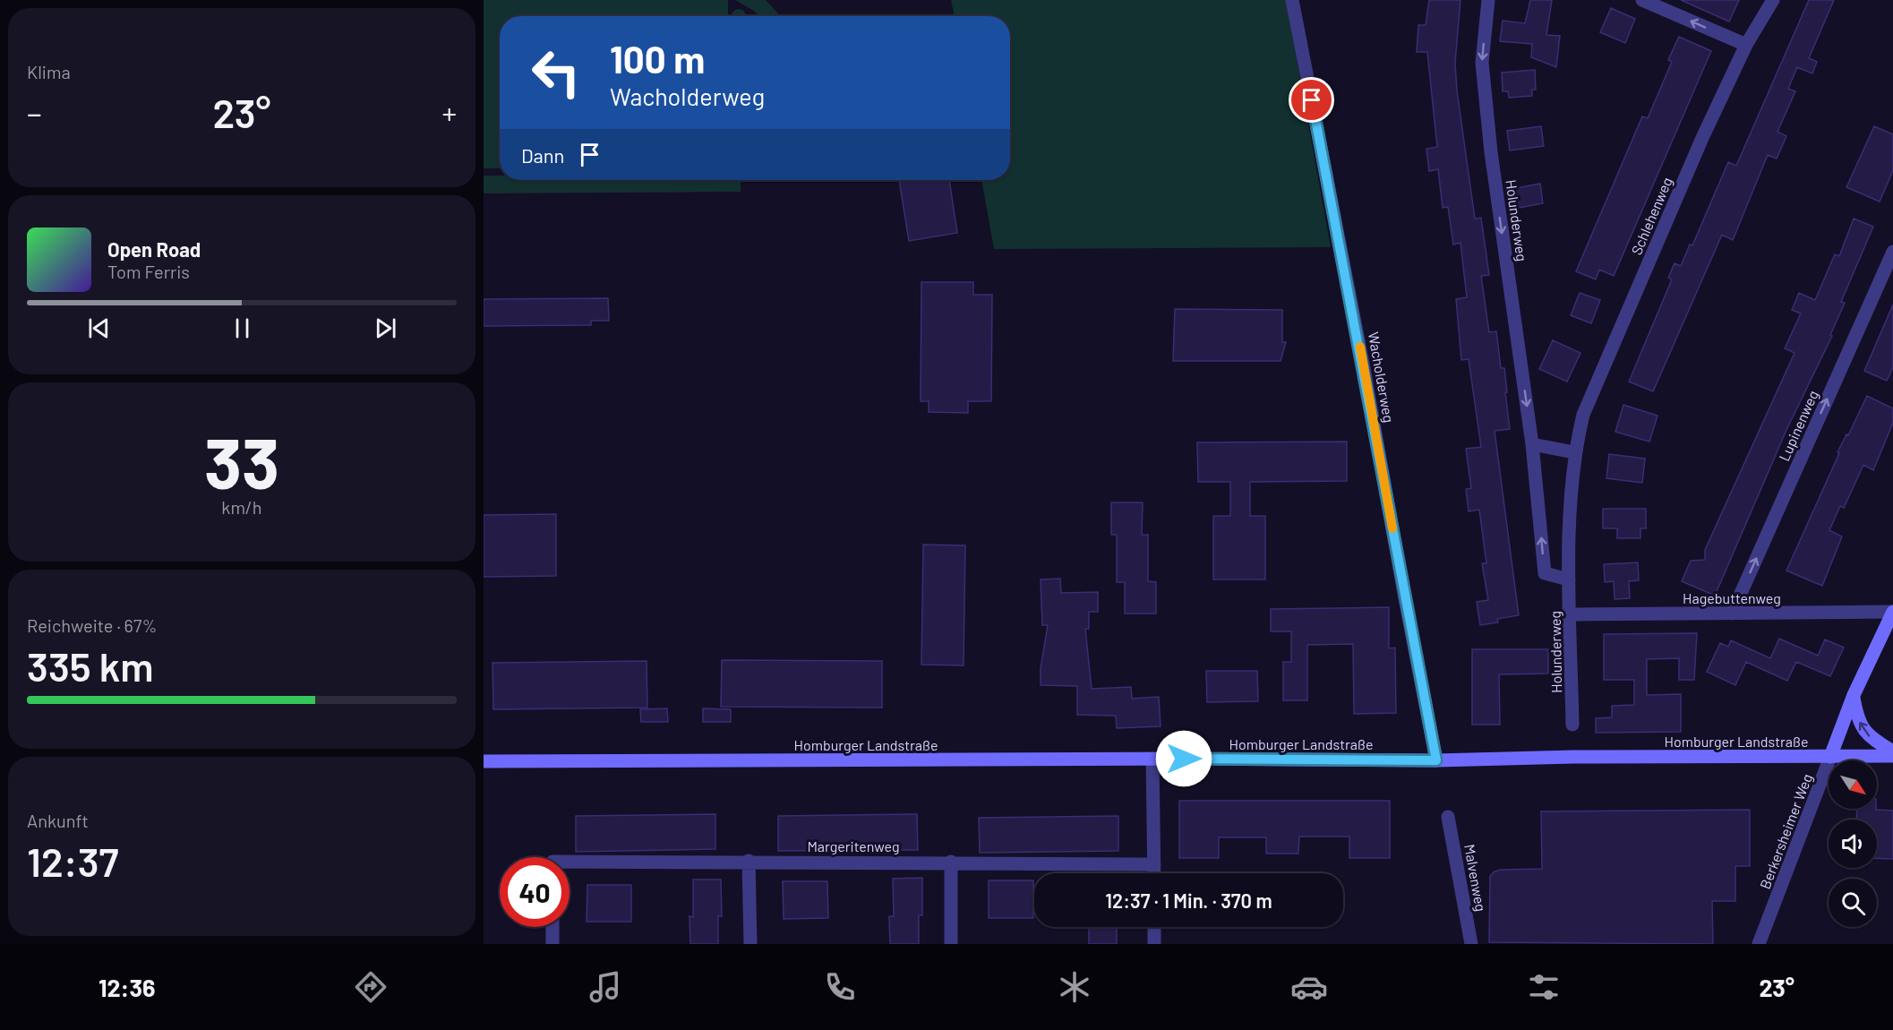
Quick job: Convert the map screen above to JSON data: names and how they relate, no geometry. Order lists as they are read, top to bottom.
{
  "streets": {
    "street": [
      "Schlehenweg",
      "Holunderweg",
      "Wacholderweg",
      "Lupinenweg",
      "Hagebuttenweg",
      "Homburger Landstraße",
      "Berkersheimer Weg",
      "Margeritenweg",
      "Malvenweg"
    ]
  },
  "crossings": [
    ["Schlehenweg", "Holunderweg"],
    ["Holunderweg", "Hagebuttenweg"],
    ["Wacholderweg", "Homburger Landstraße"],
    ["Lupinenweg", "Hagebuttenweg"],
    ["Hagebuttenweg", "Berkersheimer Weg"],
    ["Homburger Landstraße", "Berkersheimer Weg"]
  ],
  "one_way": ["Lupinenweg"],
  "north": "bottom right",
  "page": {
    "tile": [
      "Klima",
      ["33", "km/h"],
      ["Reichweite · 67%", "335 km"],
      ["Ankunft", "12:37"]
    ],
    "turn": ["100 m", "Wacholderweg"],
    "heat": ["−", "23°", "+"],
    "then": "Dann",
    "song": ["Open Road", "Tom Ferris"],
    "limit": "40",
    "trip": "12:37 · 1 Min. · 370 m",
    "tabs": ["12:36", "23°"]
  }
}
